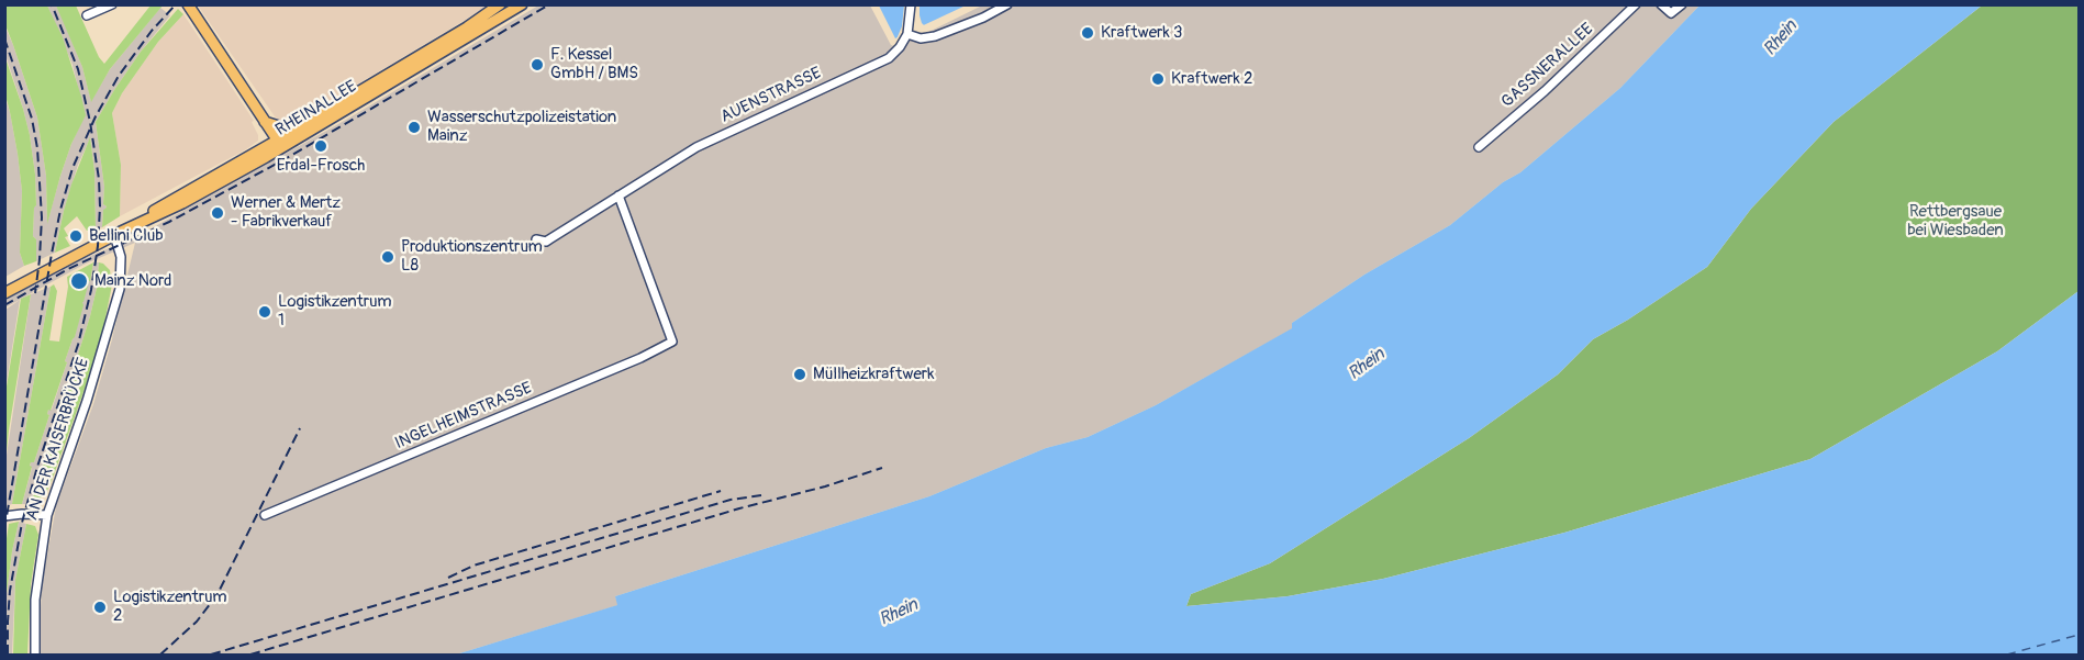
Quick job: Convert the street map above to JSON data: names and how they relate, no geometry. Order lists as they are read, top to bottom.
{
  "streets": {
    "main road": ["RHEINALLEE"],
    "street": [
      "GASSNERALLEE",
      "AUENSTRASSE",
      "INGELHEIMSTRASSE",
      "AN DER KAISERBRÜCKE"
    ]
  },
  "crossings": [
    ["AUENSTRASSE", "INGELHEIMSTRASSE"],
    ["RHEINALLEE", "AN DER KAISERBRÜCKE"]
  ],
  "water": ["Rhein"],
  "parks": ["Rettbergsaue bei Wiesbaden"],
  "places": [
    "Kraftwerk 3",
    "F. Kessel GmbH / BMS",
    "Kraftwerk 2",
    "Wasserschutzpolizeistation Mainz",
    "Erdal-Frosch",
    "Werner & Mertz - Fabrikverkauf",
    "Bellini Club",
    "Produktionszentrum L8",
    "Mainz Nord",
    "Logistikzentrum 1",
    "Müllheizkraftwerk",
    "Logistikzentrum 2"
  ]
}
